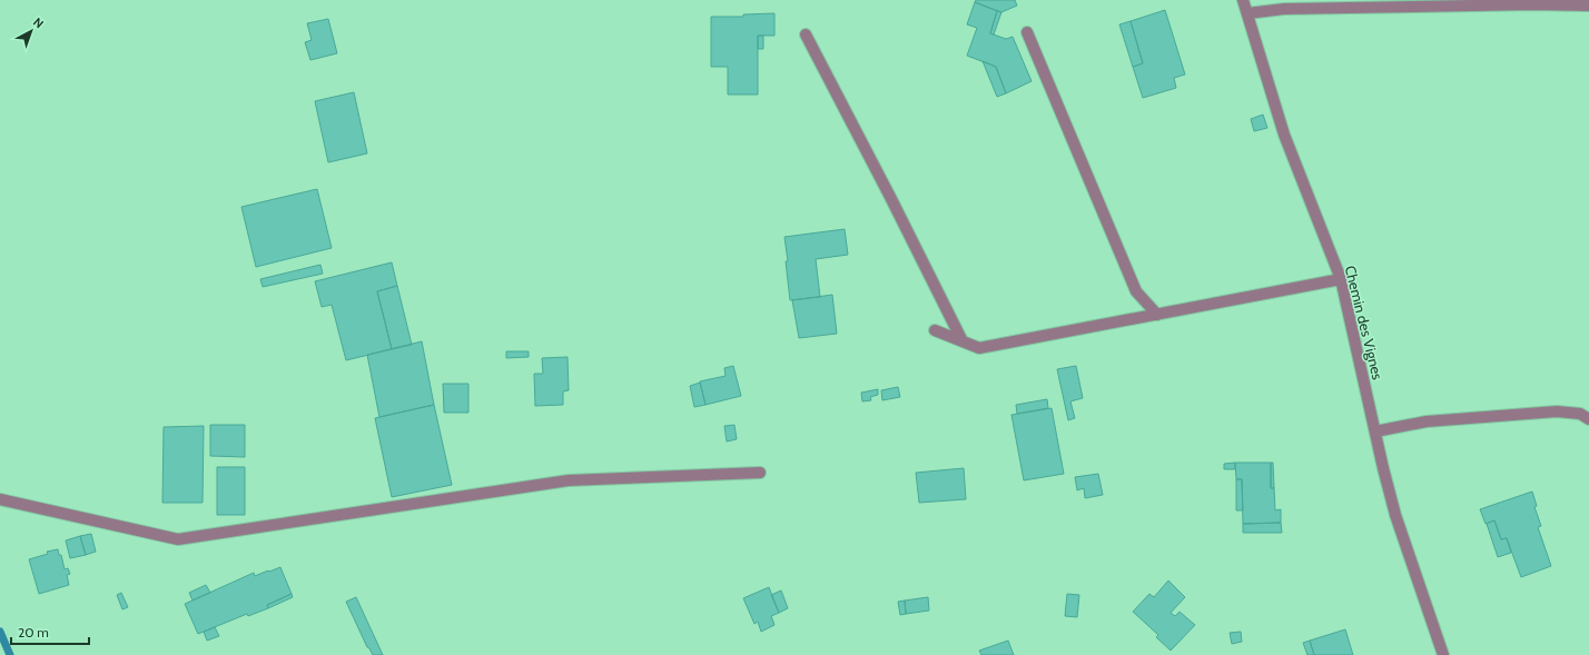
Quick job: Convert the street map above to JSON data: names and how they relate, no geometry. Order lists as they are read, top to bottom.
{
  "streets": {
    "street": ["Chemin des Vignes"]
  },
  "scale_bar": "20 m",
  "north": "top right"
}
